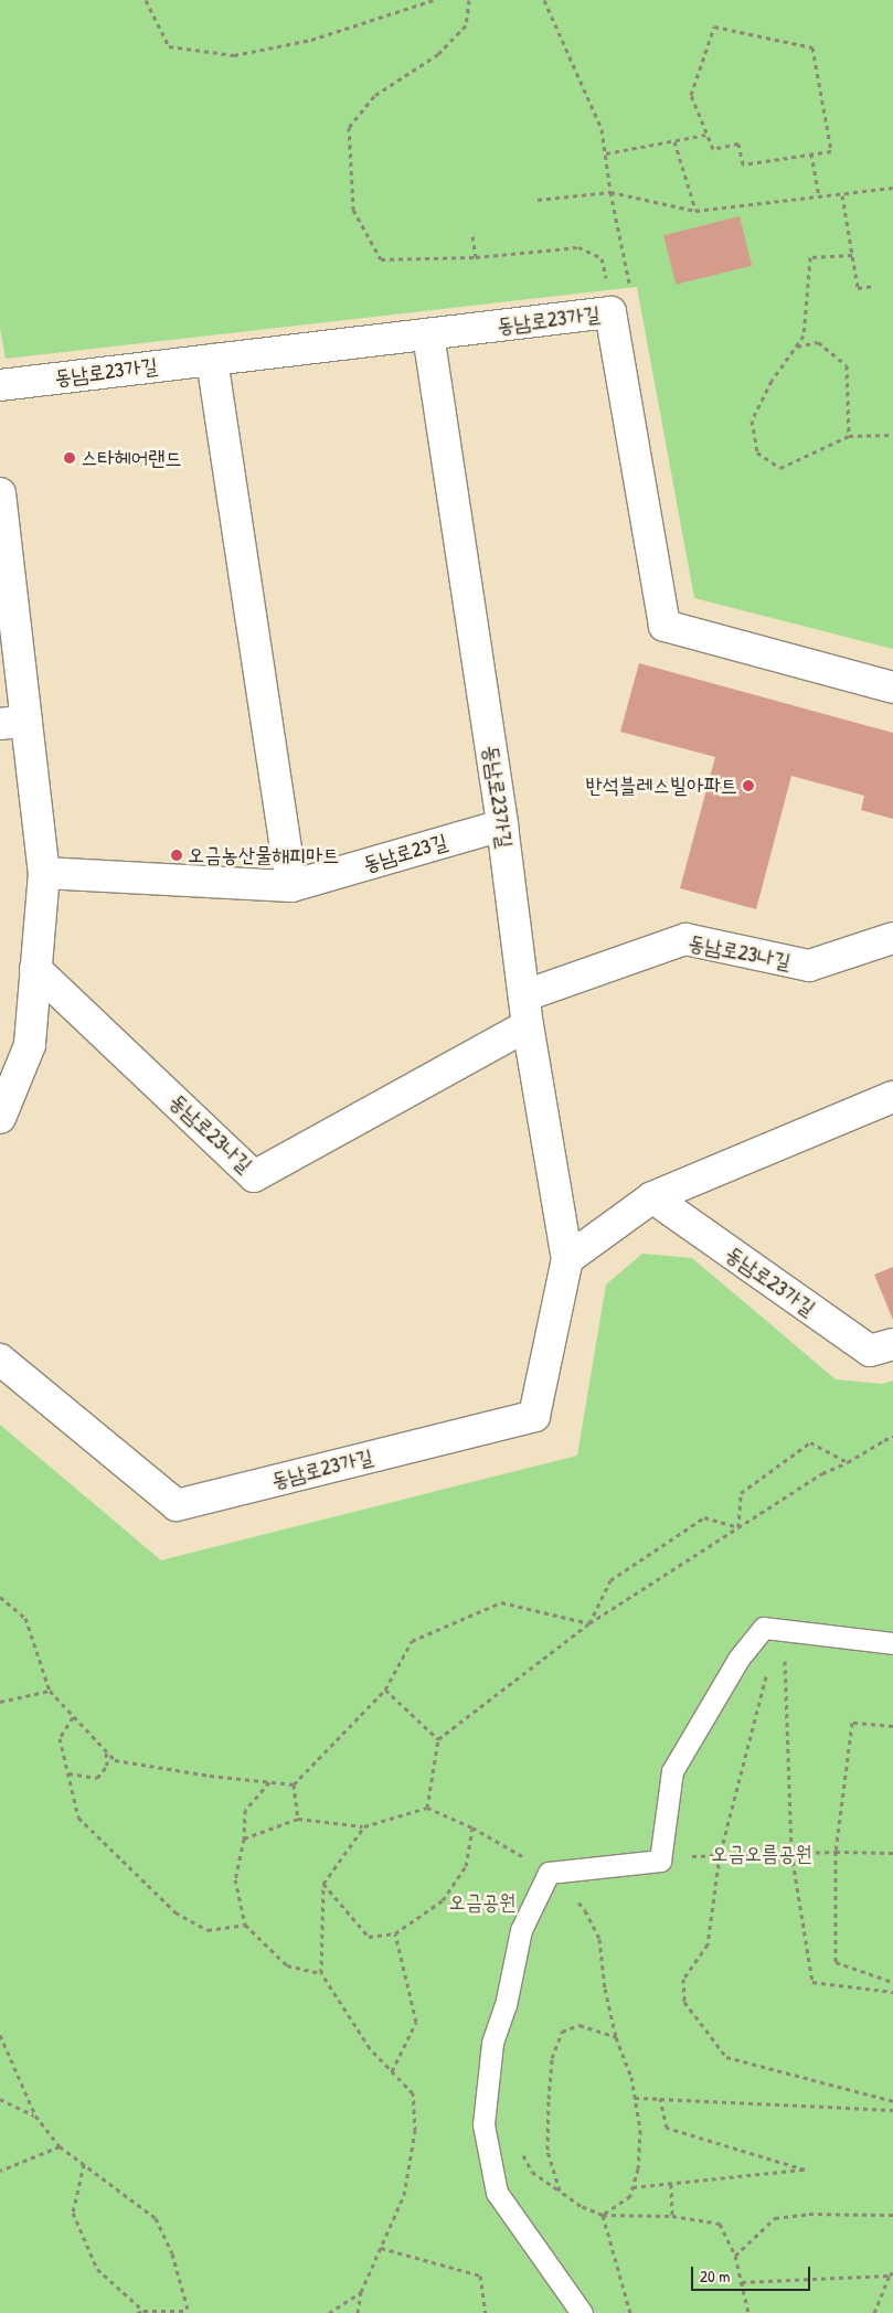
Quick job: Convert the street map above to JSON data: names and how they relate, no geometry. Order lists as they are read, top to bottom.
{
  "streets": {
    "street": ["동남로23가길", "동남로23길", "동남로23나길"]
  },
  "crossings": [
    ["동남로23가길", "동남로23길"],
    ["동남로23가길", "동남로23나길"]
  ],
  "parks": ["오금오름공원", "오금공원"],
  "places": ["스타헤어랜드", "반석블레스빌아파트", "오금농산물해피마트"],
  "scale_bar": "20 m"
}
